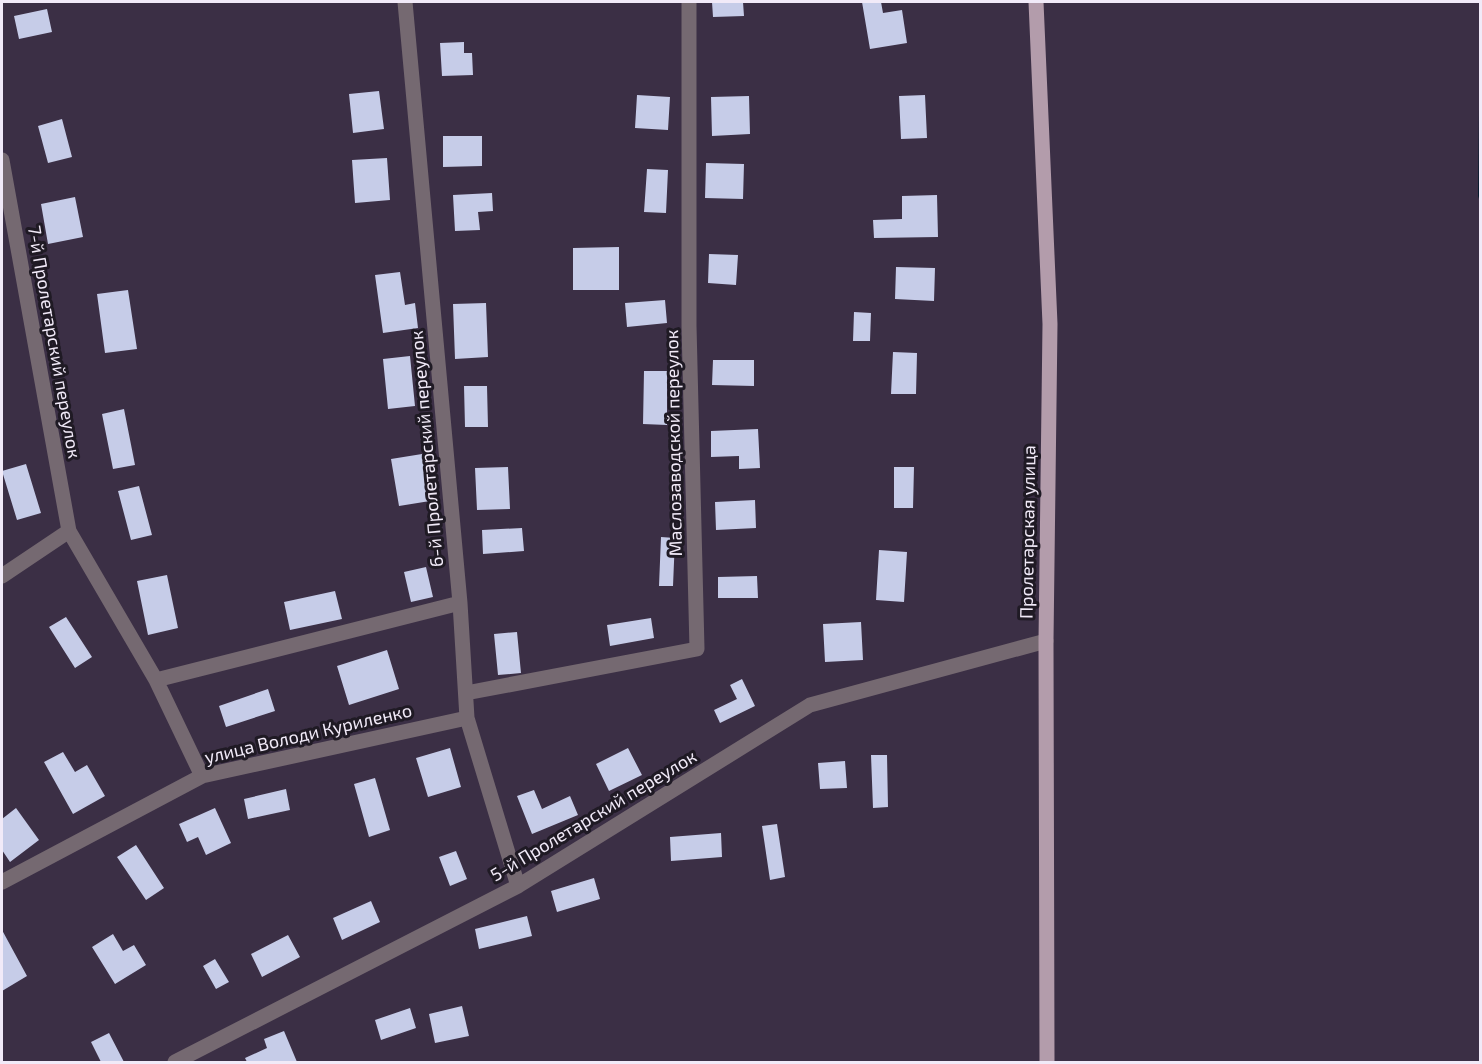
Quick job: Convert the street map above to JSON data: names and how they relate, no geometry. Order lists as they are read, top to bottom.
{
  "streets": {
    "main road": ["Пролетарская улица"],
    "street": [
      "7-й Пролетарский переулок",
      "Маслозаводской переулок",
      "6-й Пролетарский переулок",
      "улица Володи Куриленко",
      "5-й Пролетарский переулок"
    ]
  },
  "crossings": [
    ["7-й Пролетарский переулок", "улица Володи Куриленко"],
    ["Маслозаводской переулок", "6-й Пролетарский переулок"],
    ["6-й Пролетарский переулок", "улица Володи Куриленко"],
    ["6-й Пролетарский переулок", "5-й Пролетарский переулок"],
    ["Пролетарская улица", "5-й Пролетарский переулок"]
  ]
}
